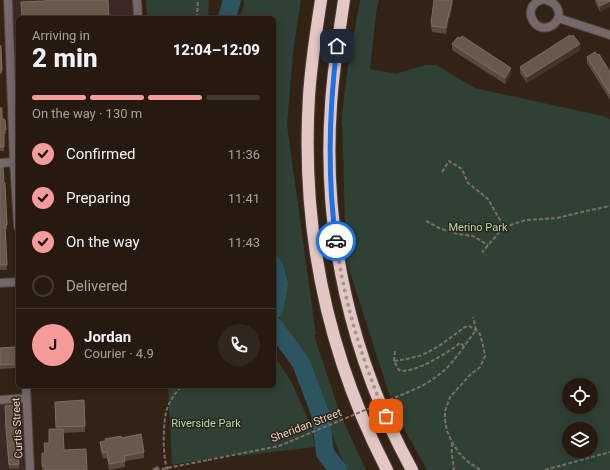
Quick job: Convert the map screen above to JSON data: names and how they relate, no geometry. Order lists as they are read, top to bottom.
{
  "streets": {
    "street": ["Curtis Street"],
    "path": ["Sheridan Street"]
  },
  "parks": ["Merino Park", "Riverside Park"],
  "page": {
    "heading": ["2 min", "Arriving in", "12:04–12:09"],
    "panel": ["Jordan", "Courier · 4.9"],
    "bar": "On the way · 130 m",
    "list": [
      ["Confirmed", "11:36"],
      ["Preparing", "11:41"],
      ["On the way", "11:43"],
      "Delivered"
    ],
    "round": "J"
  }
}
